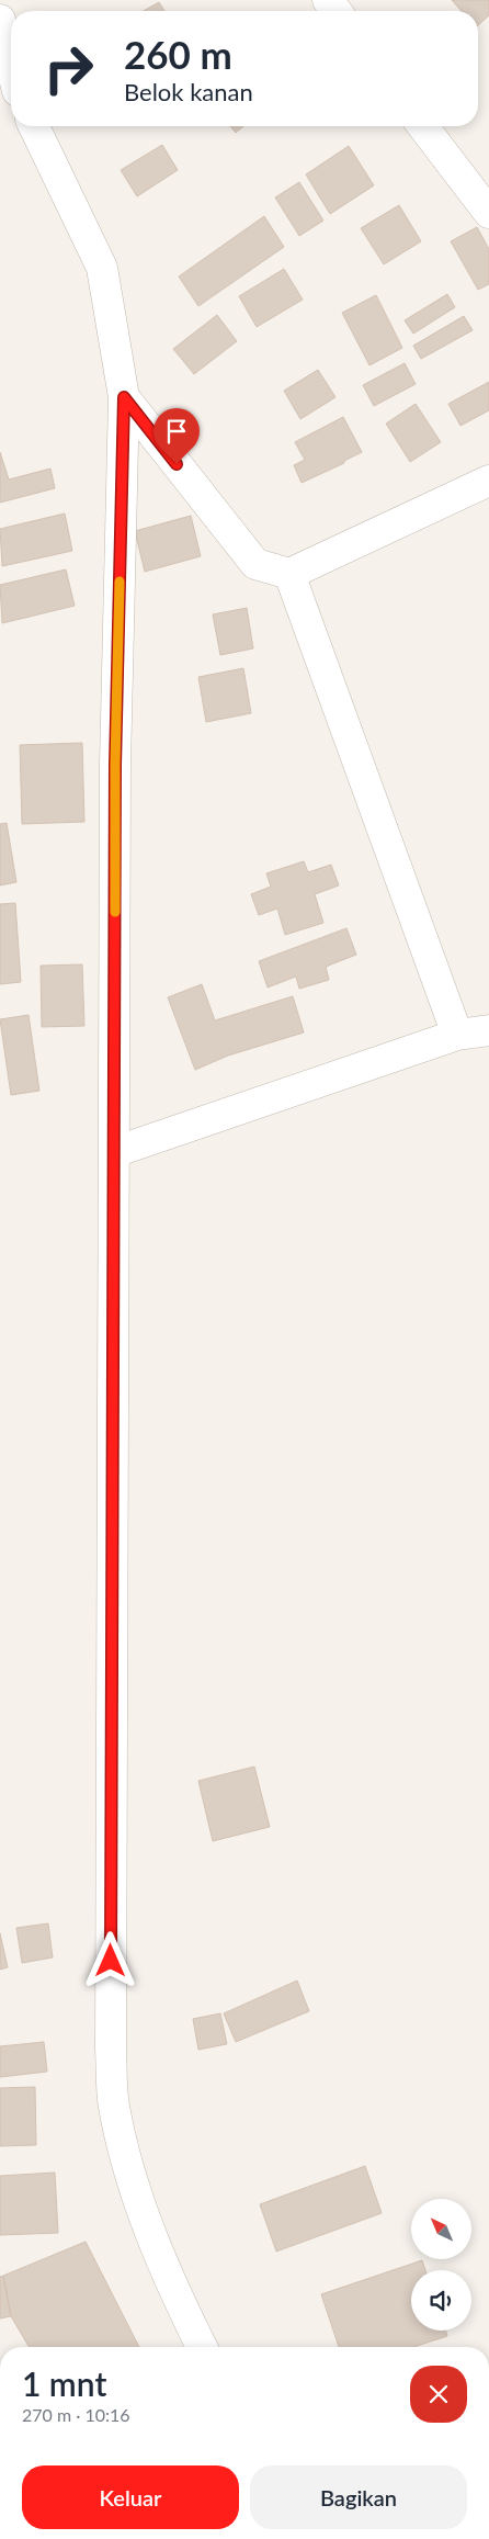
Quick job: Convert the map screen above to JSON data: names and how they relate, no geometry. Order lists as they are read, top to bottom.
{
  "north": "top left",
  "page": {
    "turn": ["260 m", "Belok kanan"],
    "heading": ["1 mnt", "270 m · 10:16"],
    "buttons": ["Keluar", "Bagikan"]
  }
}
